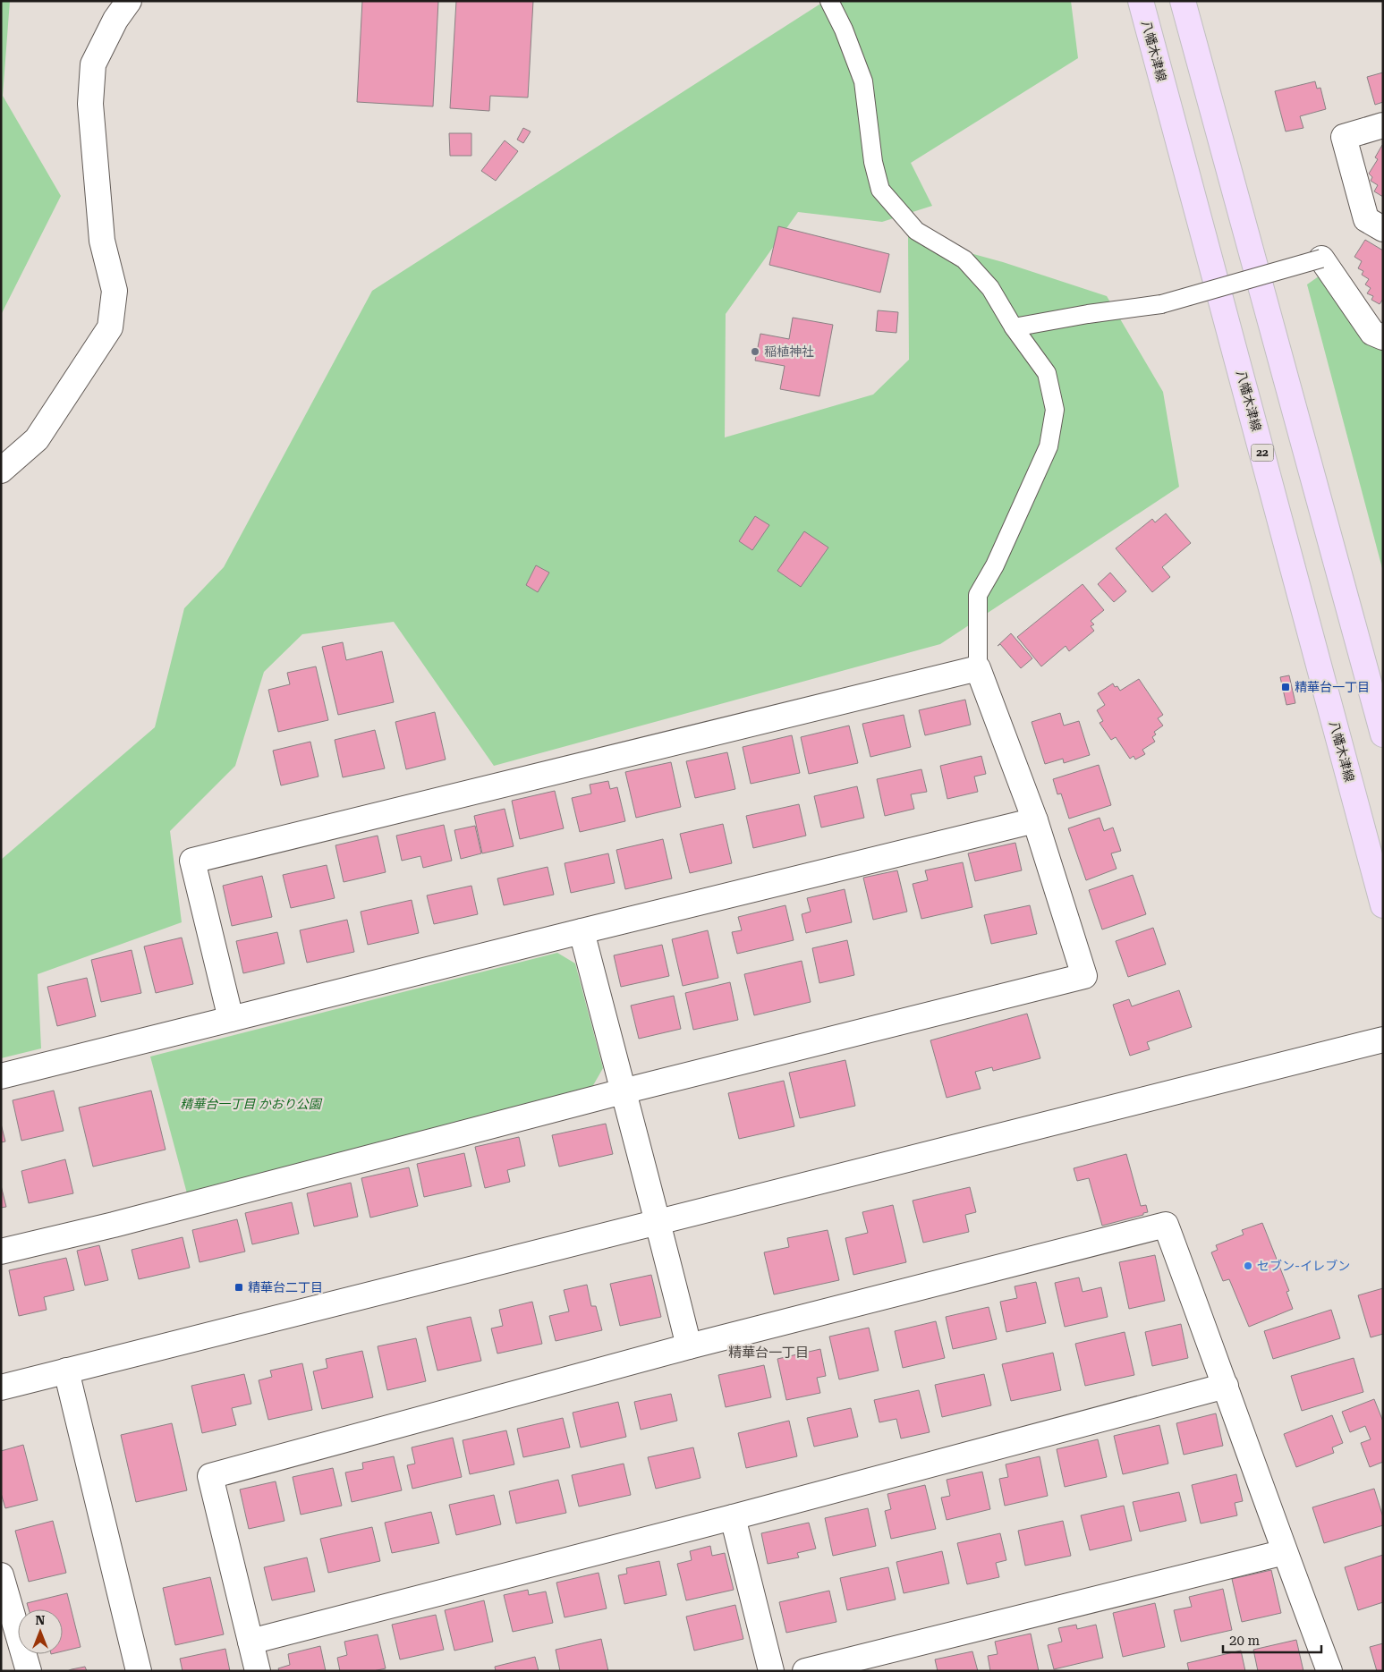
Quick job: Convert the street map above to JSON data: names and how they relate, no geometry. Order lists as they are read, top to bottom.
{
  "streets": {
    "main road": ["八幡木津線", "22"]
  },
  "districts": ["精華台一丁目"],
  "parks": ["精華台一丁目 かおり公園"],
  "places": {
    "other": ["稲植神社", "セブン-イレブン"],
    "transit": ["精華台一丁目", "精華台二丁目"]
  },
  "scale_bar": "20 m",
  "north": "top"
}
